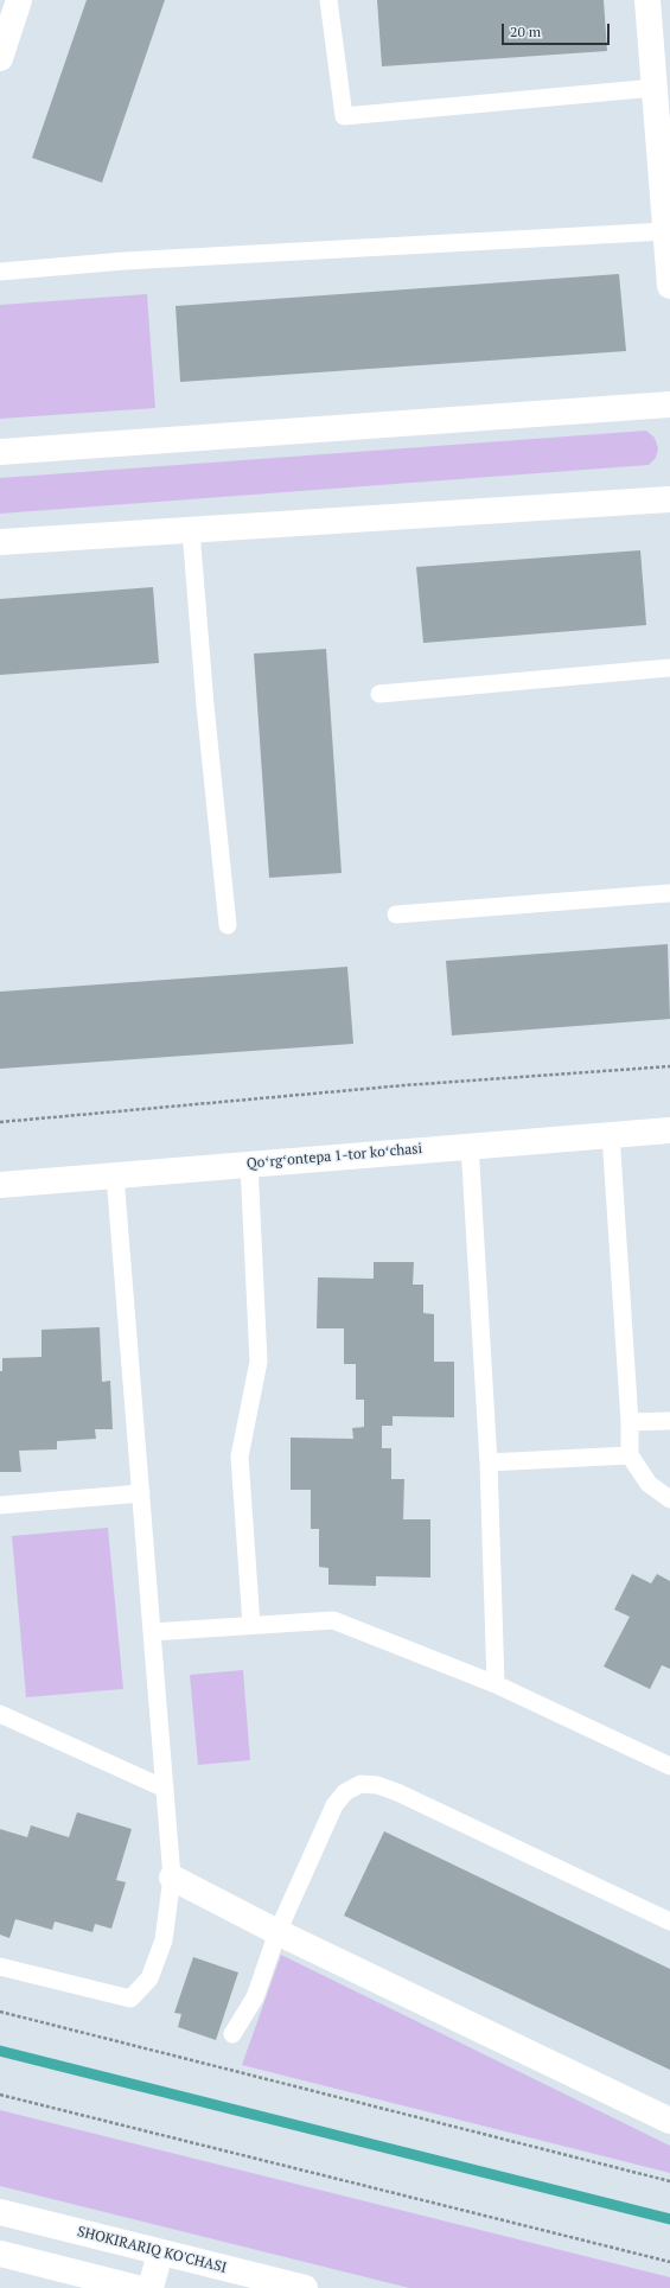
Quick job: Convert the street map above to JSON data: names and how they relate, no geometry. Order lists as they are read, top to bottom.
{
  "streets": {
    "street": ["Qoʻrgʻontepa 1-tor koʻchasi", "SHOKIRARIQ KO'CHASI"]
  },
  "scale_bar": "20 m"
}
